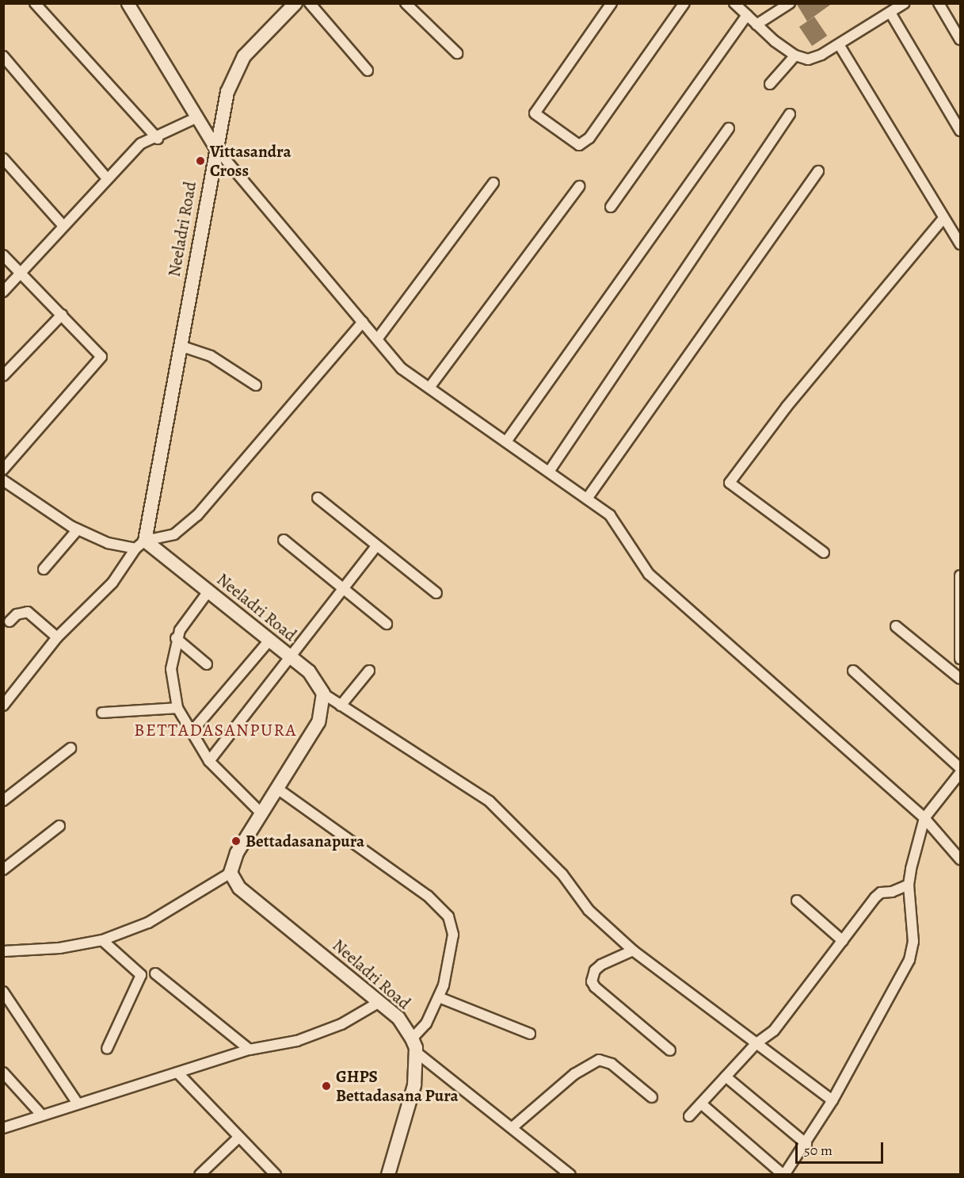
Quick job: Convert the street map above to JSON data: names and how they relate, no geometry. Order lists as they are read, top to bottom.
{
  "streets": {
    "main road": ["Neeladri Road"]
  },
  "districts": ["BETTADASANPURA"],
  "places": ["Vittasandra Cross", "Bettadasanapura", "GHPS Bettadasana Pura"],
  "scale_bar": "50 m"
}
